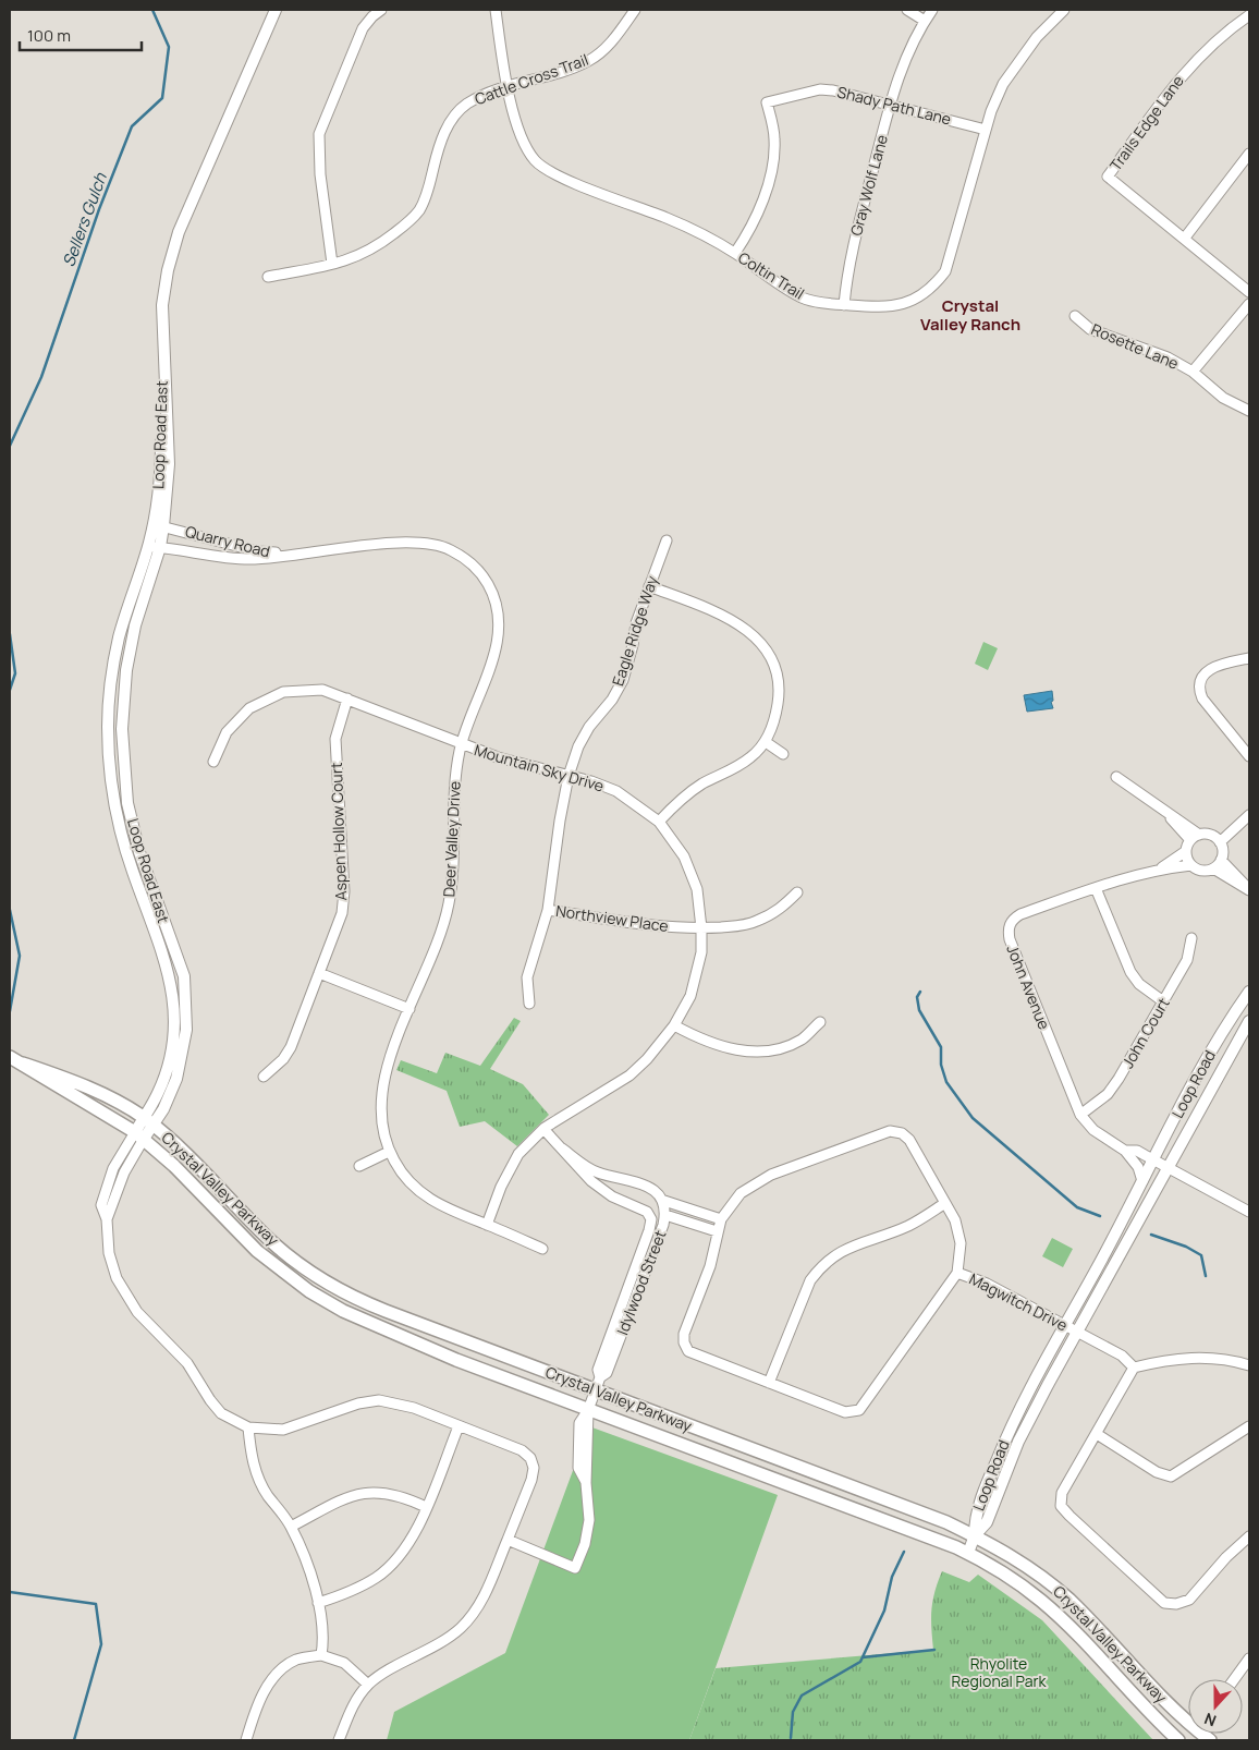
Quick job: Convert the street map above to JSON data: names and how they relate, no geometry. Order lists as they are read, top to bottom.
{
  "streets": {
    "main road": ["Crystal Valley Parkway"],
    "street": [
      "Cattle Cross Trail",
      "Shady Path Lane",
      "Trails Edge Lane",
      "Gray Wolf Lane",
      "Coltin Trail",
      "Rosette Lane",
      "Loop Road East",
      "Quarry Road",
      "Eagle Ridge Way",
      "Mountain Sky Drive",
      "Aspen Hollow Court",
      "Deer Valley Drive",
      "Northview Place",
      "John Avenue",
      "John Court",
      "Loop Road",
      "Idylwood Street",
      "Magwitch Drive"
    ]
  },
  "crossings": [
    ["Cattle Cross Trail", "Coltin Trail"],
    ["Shady Path Lane", "Gray Wolf Lane"],
    ["Shady Path Lane", "Coltin Trail"],
    ["Gray Wolf Lane", "Coltin Trail"],
    ["Loop Road East", "Quarry Road"],
    ["Loop Road East", "Crystal Valley Parkway"],
    ["Quarry Road", "Deer Valley Drive"],
    ["Eagle Ridge Way", "Mountain Sky Drive"],
    ["Eagle Ridge Way", "Northview Place"],
    ["Mountain Sky Drive", "Aspen Hollow Court"],
    ["Mountain Sky Drive", "Deer Valley Drive"],
    ["Mountain Sky Drive", "Northview Place"],
    ["Mountain Sky Drive", "Idylwood Street"],
    ["John Avenue", "John Court"],
    ["John Avenue", "Loop Road"],
    ["Loop Road", "Crystal Valley Parkway"],
    ["Loop Road", "Magwitch Drive"],
    ["Crystal Valley Parkway", "Idylwood Street"]
  ],
  "districts": ["Crystal Valley Ranch"],
  "water": ["Sellers Gulch"],
  "parks": ["Rhyolite Regional Park"],
  "scale_bar": "100 m",
  "north": "bottom"
}
